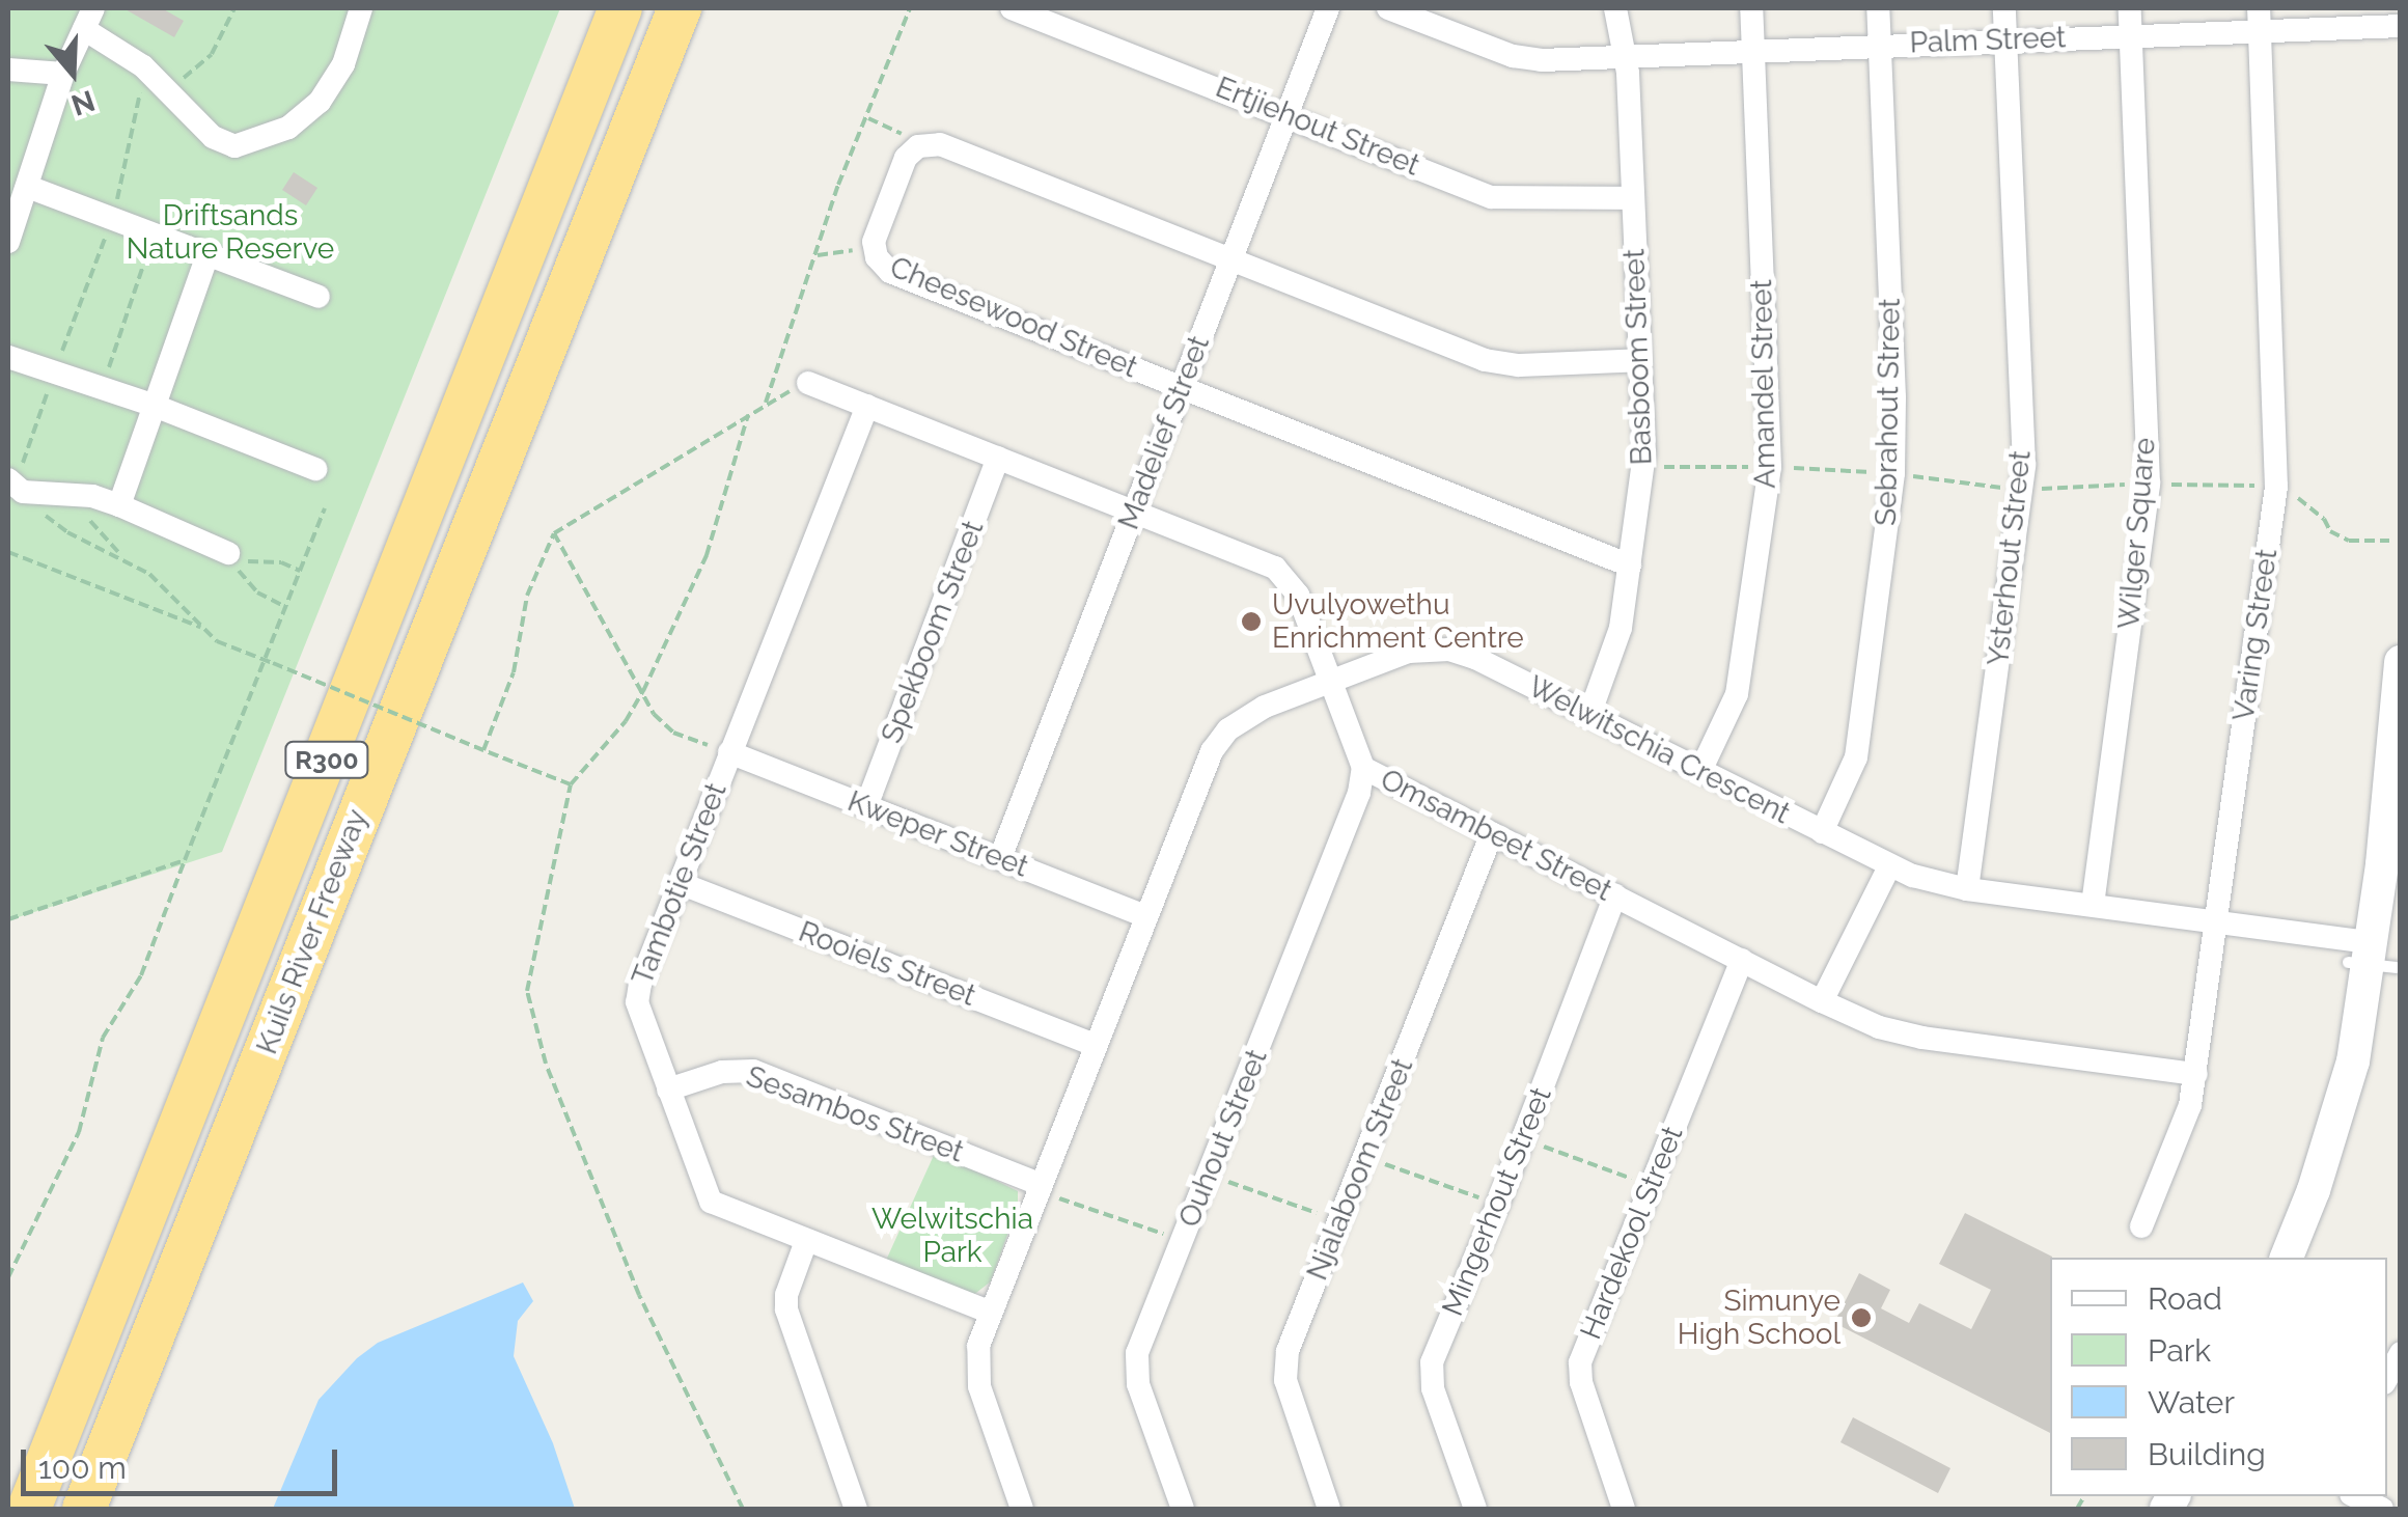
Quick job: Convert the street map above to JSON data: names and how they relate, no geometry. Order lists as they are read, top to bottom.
{
  "streets": {
    "highway": ["R300", "Kuils River Freeway"],
    "street": [
      "Palm Street",
      "Ertjiehout Street",
      "Cheesewood Street",
      "Basboom Street",
      "Amandel Street",
      "Sebrahout Street",
      "Madelief Street",
      "Wilger Square",
      "Ysterhout Street",
      "Spekboom Street",
      "Varing Street",
      "Welwitschia Crescent",
      "Kweper Street",
      "Omsambeet Street",
      "Tambotie Street",
      "Rooiels Street",
      "Sesambos Street",
      "Ouhout Street",
      "Njalaboom Street",
      "Mingerhout Street",
      "Hardekool Street"
    ]
  },
  "crossings": [
    ["Palm Street", "Basboom Street"],
    ["Palm Street", "Amandel Street"],
    ["Palm Street", "Sebrahout Street"],
    ["Palm Street", "Wilger Square"],
    ["Palm Street", "Ysterhout Street"],
    ["Palm Street", "Varing Street"],
    ["Ertjiehout Street", "Basboom Street"],
    ["Ertjiehout Street", "Madelief Street"],
    ["Cheesewood Street", "Basboom Street"],
    ["Cheesewood Street", "Madelief Street"],
    ["Basboom Street", "Welwitschia Crescent"],
    ["Amandel Street", "Welwitschia Crescent"],
    ["Sebrahout Street", "Welwitschia Crescent"],
    ["Madelief Street", "Kweper Street"],
    ["Madelief Street", "Omsambeet Street"],
    ["Wilger Square", "Welwitschia Crescent"],
    ["Ysterhout Street", "Welwitschia Crescent"],
    ["Spekboom Street", "Kweper Street"],
    ["Spekboom Street", "Omsambeet Street"],
    ["Varing Street", "Welwitschia Crescent"],
    ["Varing Street", "Omsambeet Street"],
    ["Welwitschia Crescent", "Kweper Street"],
    ["Welwitschia Crescent", "Omsambeet Street"],
    ["Welwitschia Crescent", "Tambotie Street"],
    ["Welwitschia Crescent", "Rooiels Street"],
    ["Welwitschia Crescent", "Sesambos Street"],
    ["Kweper Street", "Tambotie Street"],
    ["Omsambeet Street", "Tambotie Street"],
    ["Omsambeet Street", "Ouhout Street"],
    ["Omsambeet Street", "Njalaboom Street"],
    ["Omsambeet Street", "Mingerhout Street"],
    ["Omsambeet Street", "Hardekool Street"],
    ["Tambotie Street", "Rooiels Street"],
    ["Tambotie Street", "Sesambos Street"]
  ],
  "parks": ["Driftsands Nature Reserve", "Welwitschia Park"],
  "places": ["Uvulyowethu Enrichment Centre", "Simunye High School"],
  "legend": [
    "Road",
    "Park",
    "Water",
    "Building"
  ],
  "scale_bar": "100 m",
  "north": "bottom"
}
